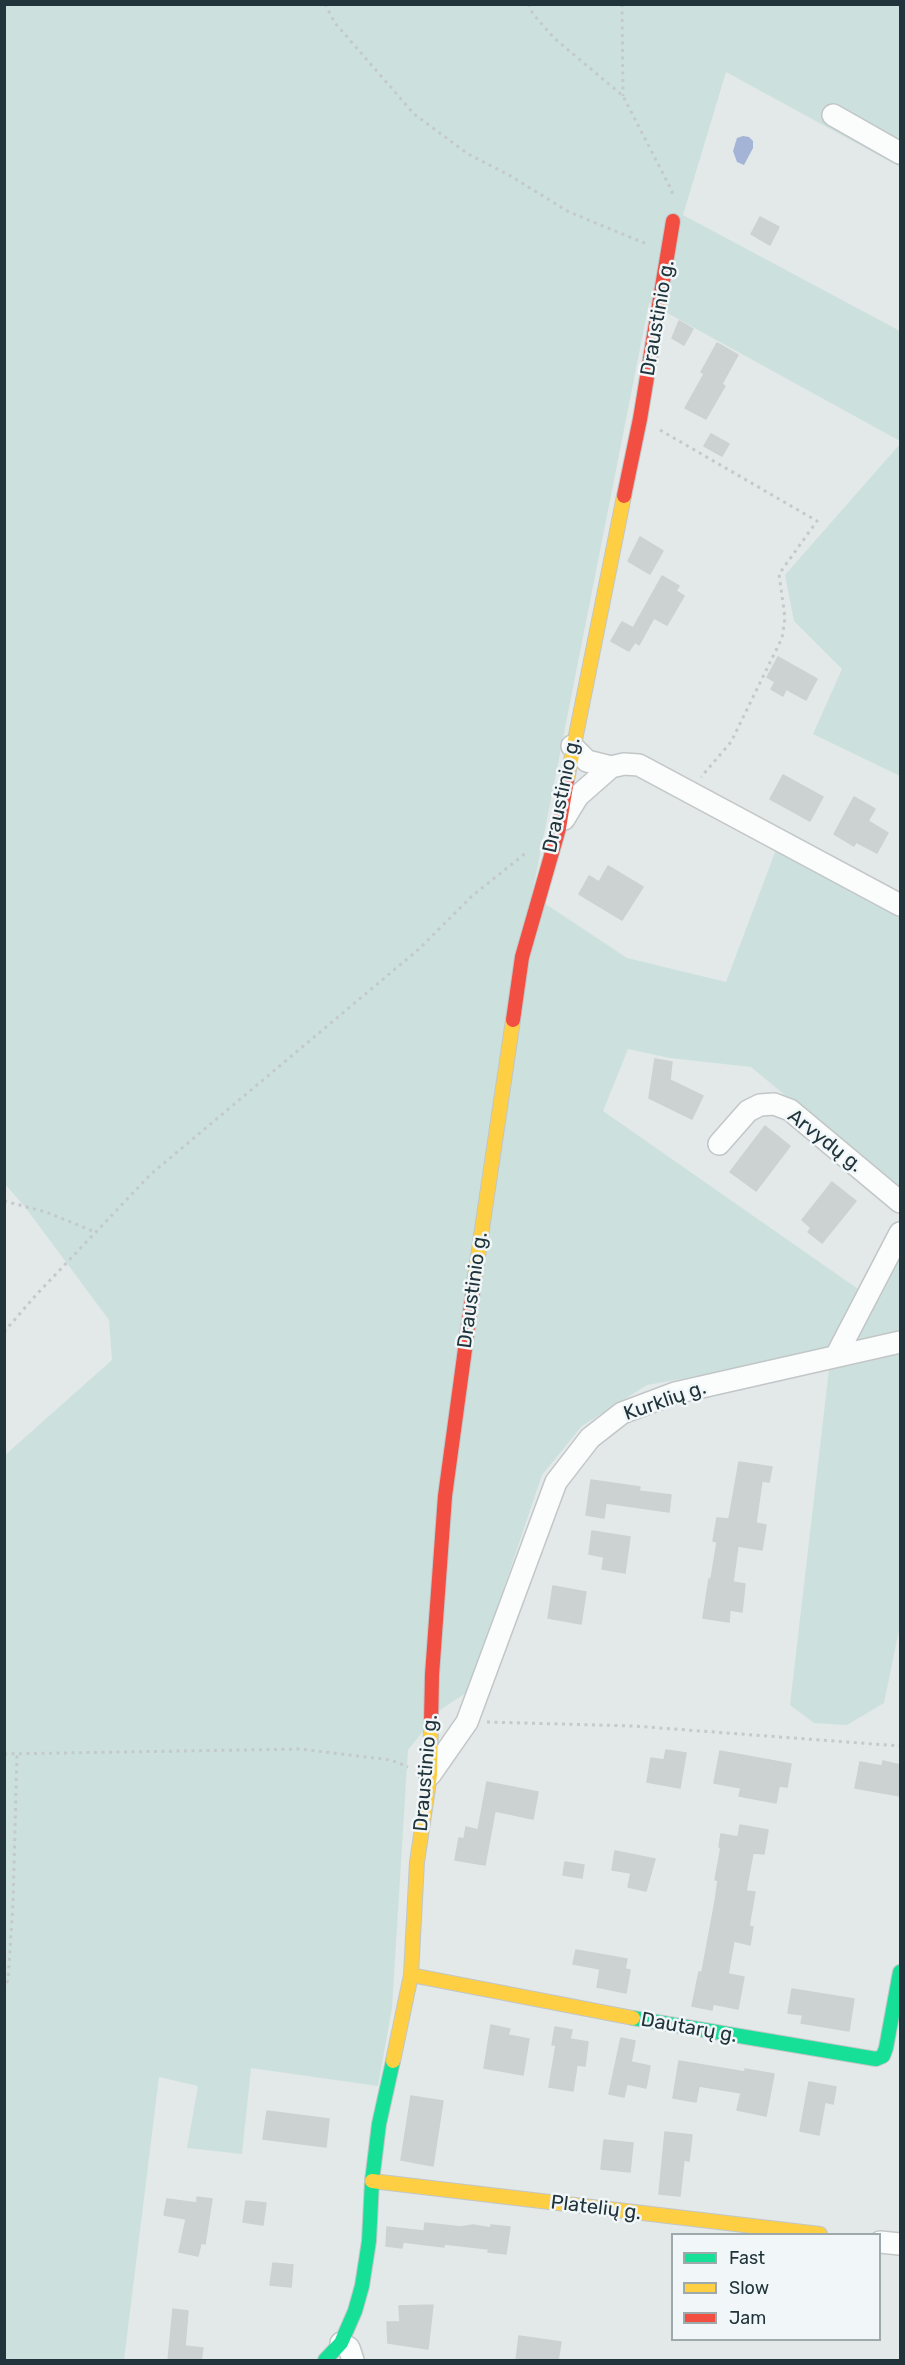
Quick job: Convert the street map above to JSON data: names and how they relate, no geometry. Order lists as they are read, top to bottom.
{
  "streets": {
    "street": [
      "Draustinio g.",
      "Arvydų g.",
      "Kurklių g.",
      "Dautarų g.",
      "Platelių g."
    ]
  },
  "crossings": [
    ["Draustinio g.", "Kurklių g."],
    ["Draustinio g.", "Dautarų g."],
    ["Draustinio g.", "Platelių g."]
  ],
  "legend": ["Fast", "Slow", "Jam"]
}
